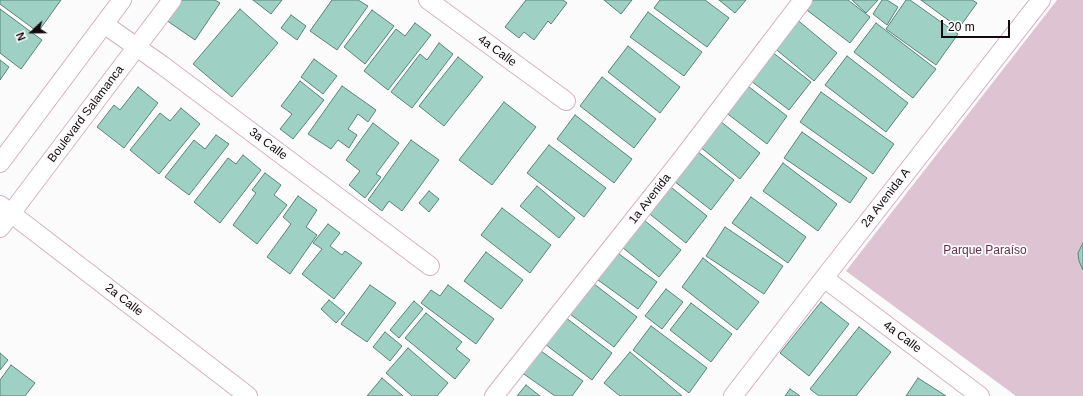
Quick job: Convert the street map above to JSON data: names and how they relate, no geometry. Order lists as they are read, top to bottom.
{
  "streets": {
    "street": [
      "4a Calle",
      "Boulevard Salamanca",
      "3a Calle",
      "2a Avenida A",
      "1a Avenida",
      "2a Calle"
    ]
  },
  "crossings": [
    ["4a Calle", "2a Avenida A"],
    ["Boulevard Salamanca", "3a Calle"],
    ["Boulevard Salamanca", "2a Calle"]
  ],
  "parks": ["Parque Paraíso"],
  "scale_bar": "20 m",
  "north": "left"
}
